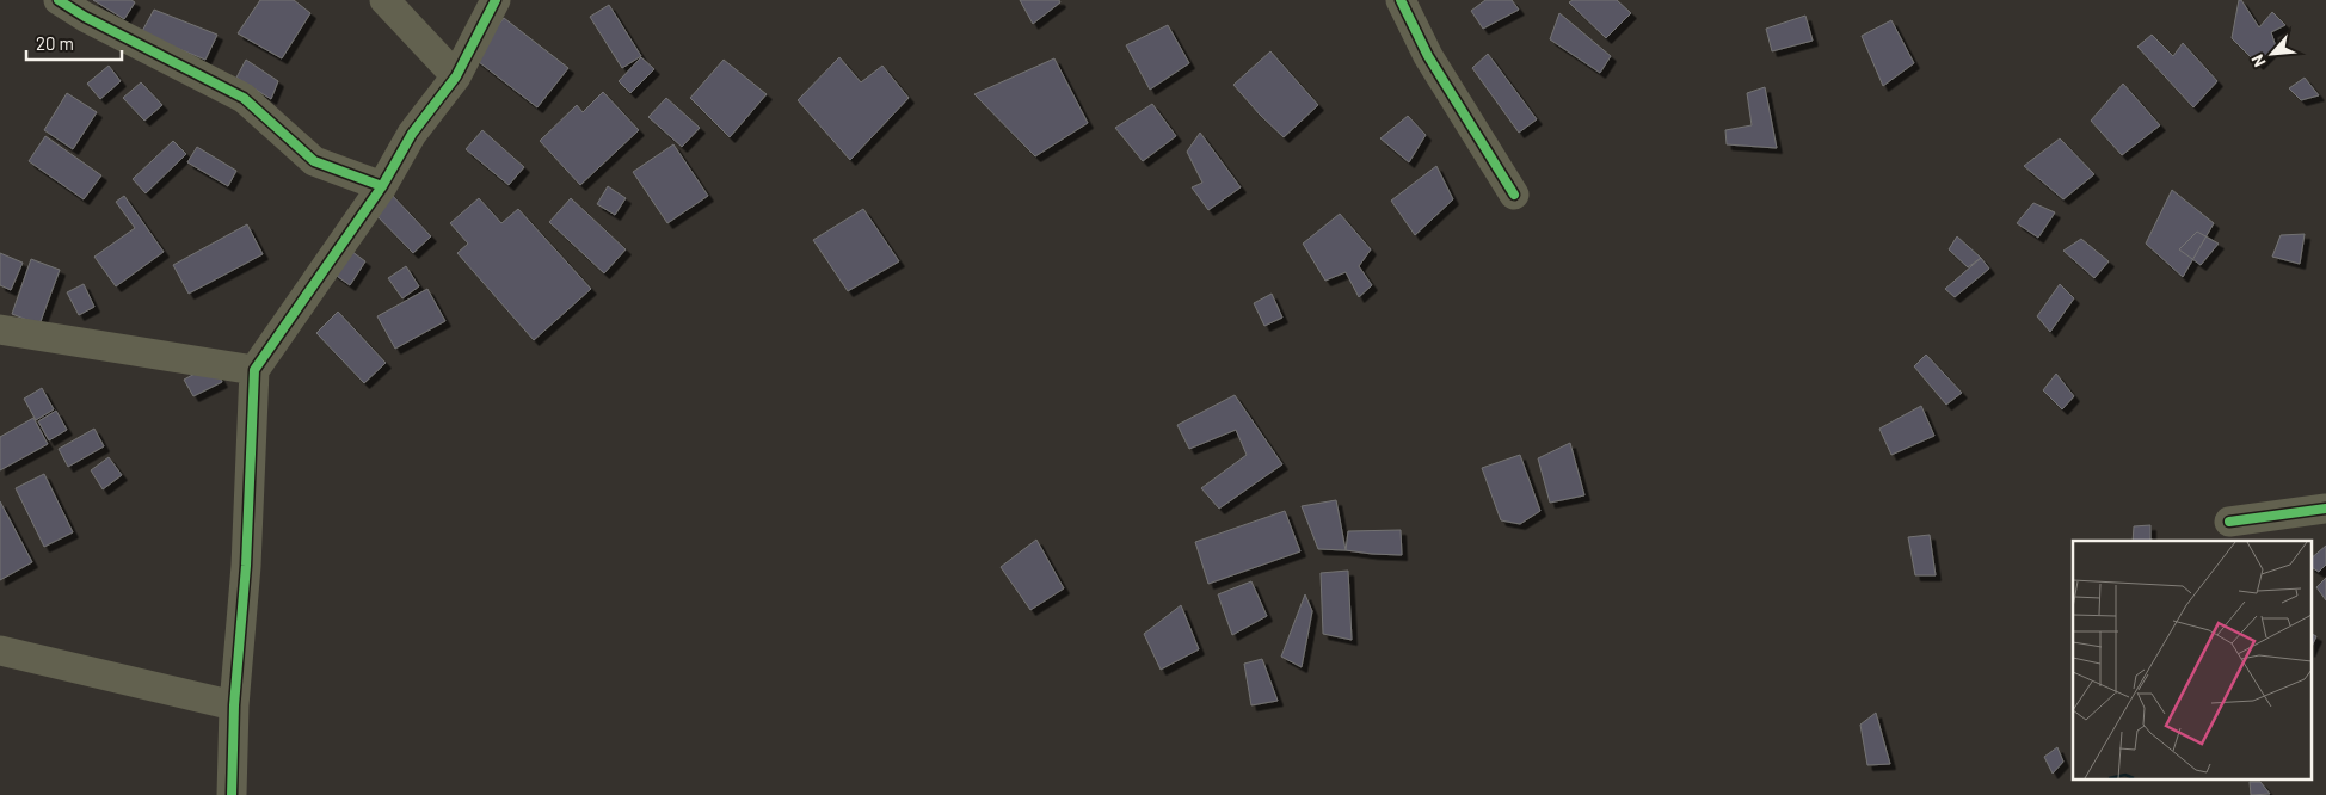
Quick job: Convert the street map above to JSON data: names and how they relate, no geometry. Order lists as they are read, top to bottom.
{
  "scale_bar": "20 m",
  "north": "bottom left"
}
